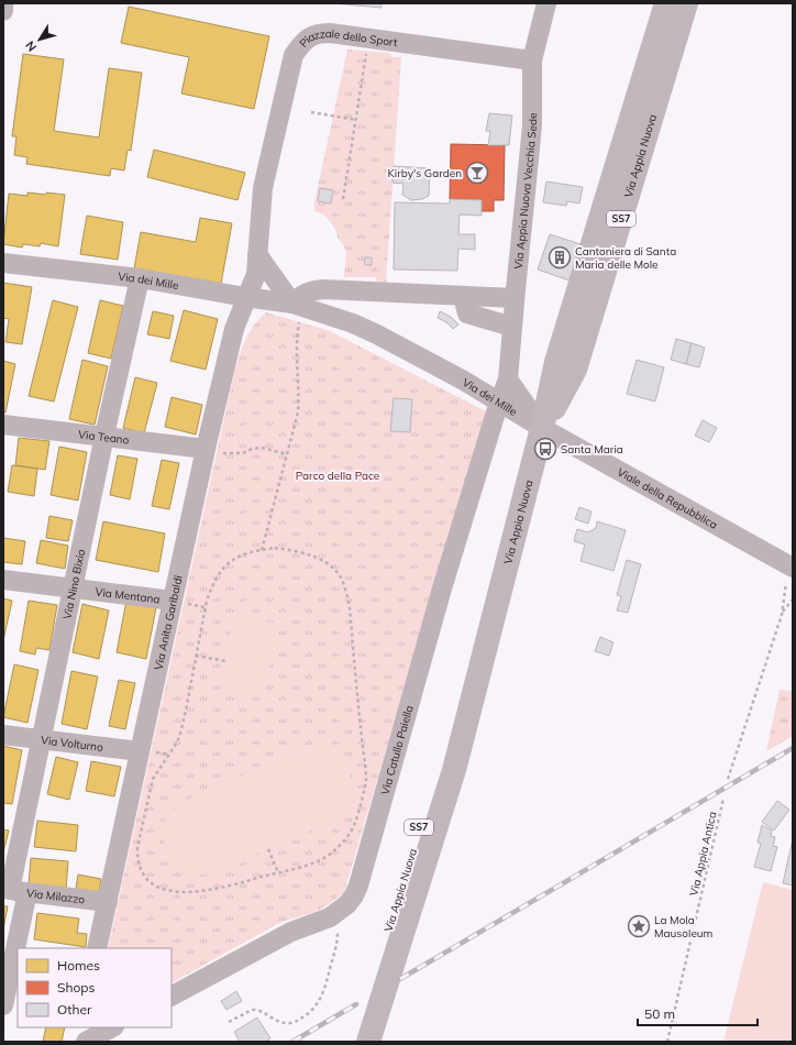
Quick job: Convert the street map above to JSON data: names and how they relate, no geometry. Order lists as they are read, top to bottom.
{
  "streets": {
    "main road": ["Via Appia Nuova", "SS7"],
    "street": [
      "Piazzale dello Sport",
      "Via Appia Nuova Vecchia Sede",
      "Via dei Mille",
      "Via Teano",
      "Viale della Repubblica",
      "Via Nino Bixio",
      "Via Mentana",
      "Via Anita Garibaldi",
      "Via Volturno",
      "Via Catullo Paiella",
      "Via Milazzo"
    ],
    "path": ["Via Appia Antica"]
  },
  "crossings": [
    ["Piazzale dello Sport", "Via Appia Nuova Vecchia Sede"],
    ["Piazzale dello Sport", "Via dei Mille"],
    ["Piazzale dello Sport", "Via Anita Garibaldi"],
    ["Via Appia Nuova", "Via dei Mille"],
    ["Via Appia Nuova", "Viale della Repubblica"],
    ["Via Appia Nuova Vecchia Sede", "Via dei Mille"],
    ["Via Appia Nuova Vecchia Sede", "Via Catullo Paiella"],
    ["Via dei Mille", "Viale della Repubblica"],
    ["Via dei Mille", "Via Nino Bixio"],
    ["Via dei Mille", "Via Anita Garibaldi"],
    ["Via dei Mille", "Via Catullo Paiella"],
    ["Via Teano", "Via Nino Bixio"],
    ["Via Teano", "Via Anita Garibaldi"],
    ["Via Nino Bixio", "Via Mentana"],
    ["Via Nino Bixio", "Via Volturno"],
    ["Via Nino Bixio", "Via Milazzo"],
    ["Via Mentana", "Via Anita Garibaldi"],
    ["Via Anita Garibaldi", "Via Volturno"],
    ["Via Anita Garibaldi", "Via Milazzo"]
  ],
  "parks": ["Parco della Pace"],
  "places": {
    "bar": ["Kirby's Garden"],
    "building": ["Cantoniera di Santa Maria delle Mole"],
    "bus stop": ["Santa Maria"],
    "place": ["La Mola Mausoleum"]
  },
  "legend": ["Homes", "Shops", "Other"],
  "scale_bar": "50 m",
  "north": "bottom left"
}
